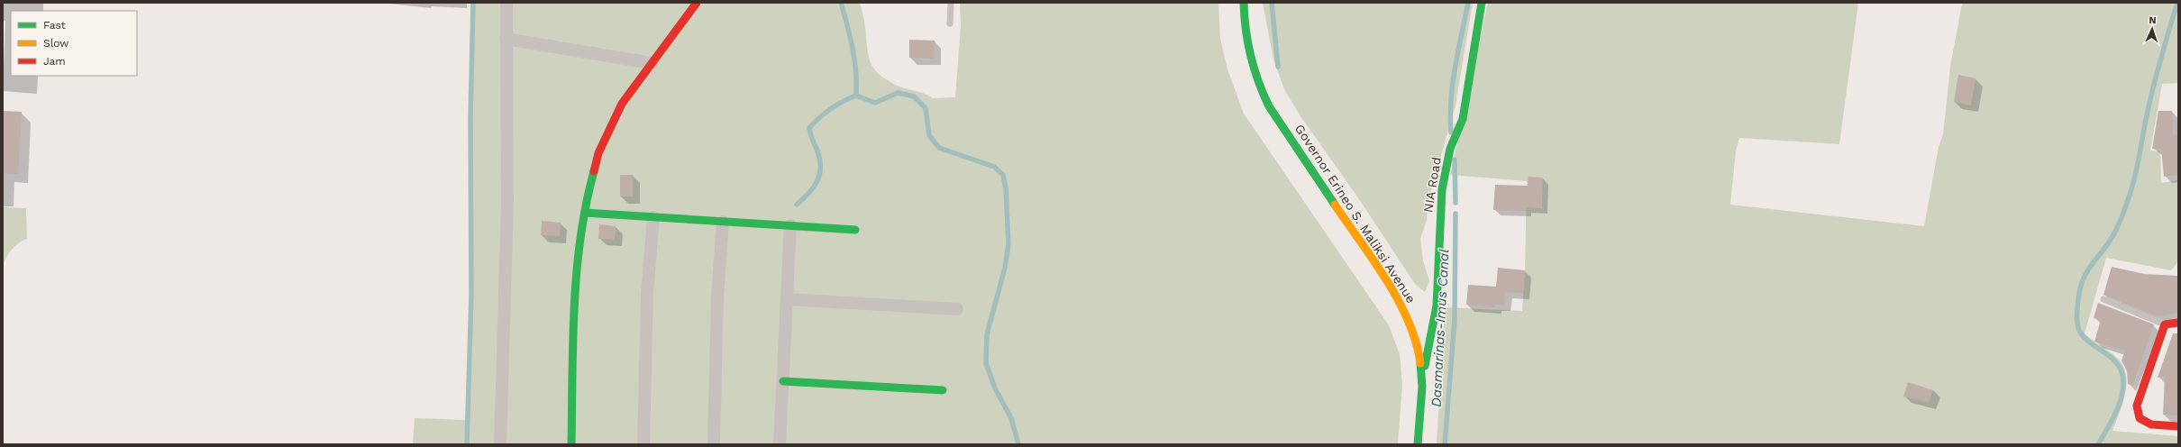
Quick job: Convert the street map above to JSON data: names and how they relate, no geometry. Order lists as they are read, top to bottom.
{
  "streets": {
    "street": ["NIA Road", "Governor Erineo S. Maliksi Avenue"]
  },
  "crossings": [
    ["NIA Road", "Governor Erineo S. Maliksi Avenue"]
  ],
  "water": ["Dasmarinas-Imus Canal"],
  "legend": ["Fast", "Slow", "Jam"],
  "north": "top"
}
